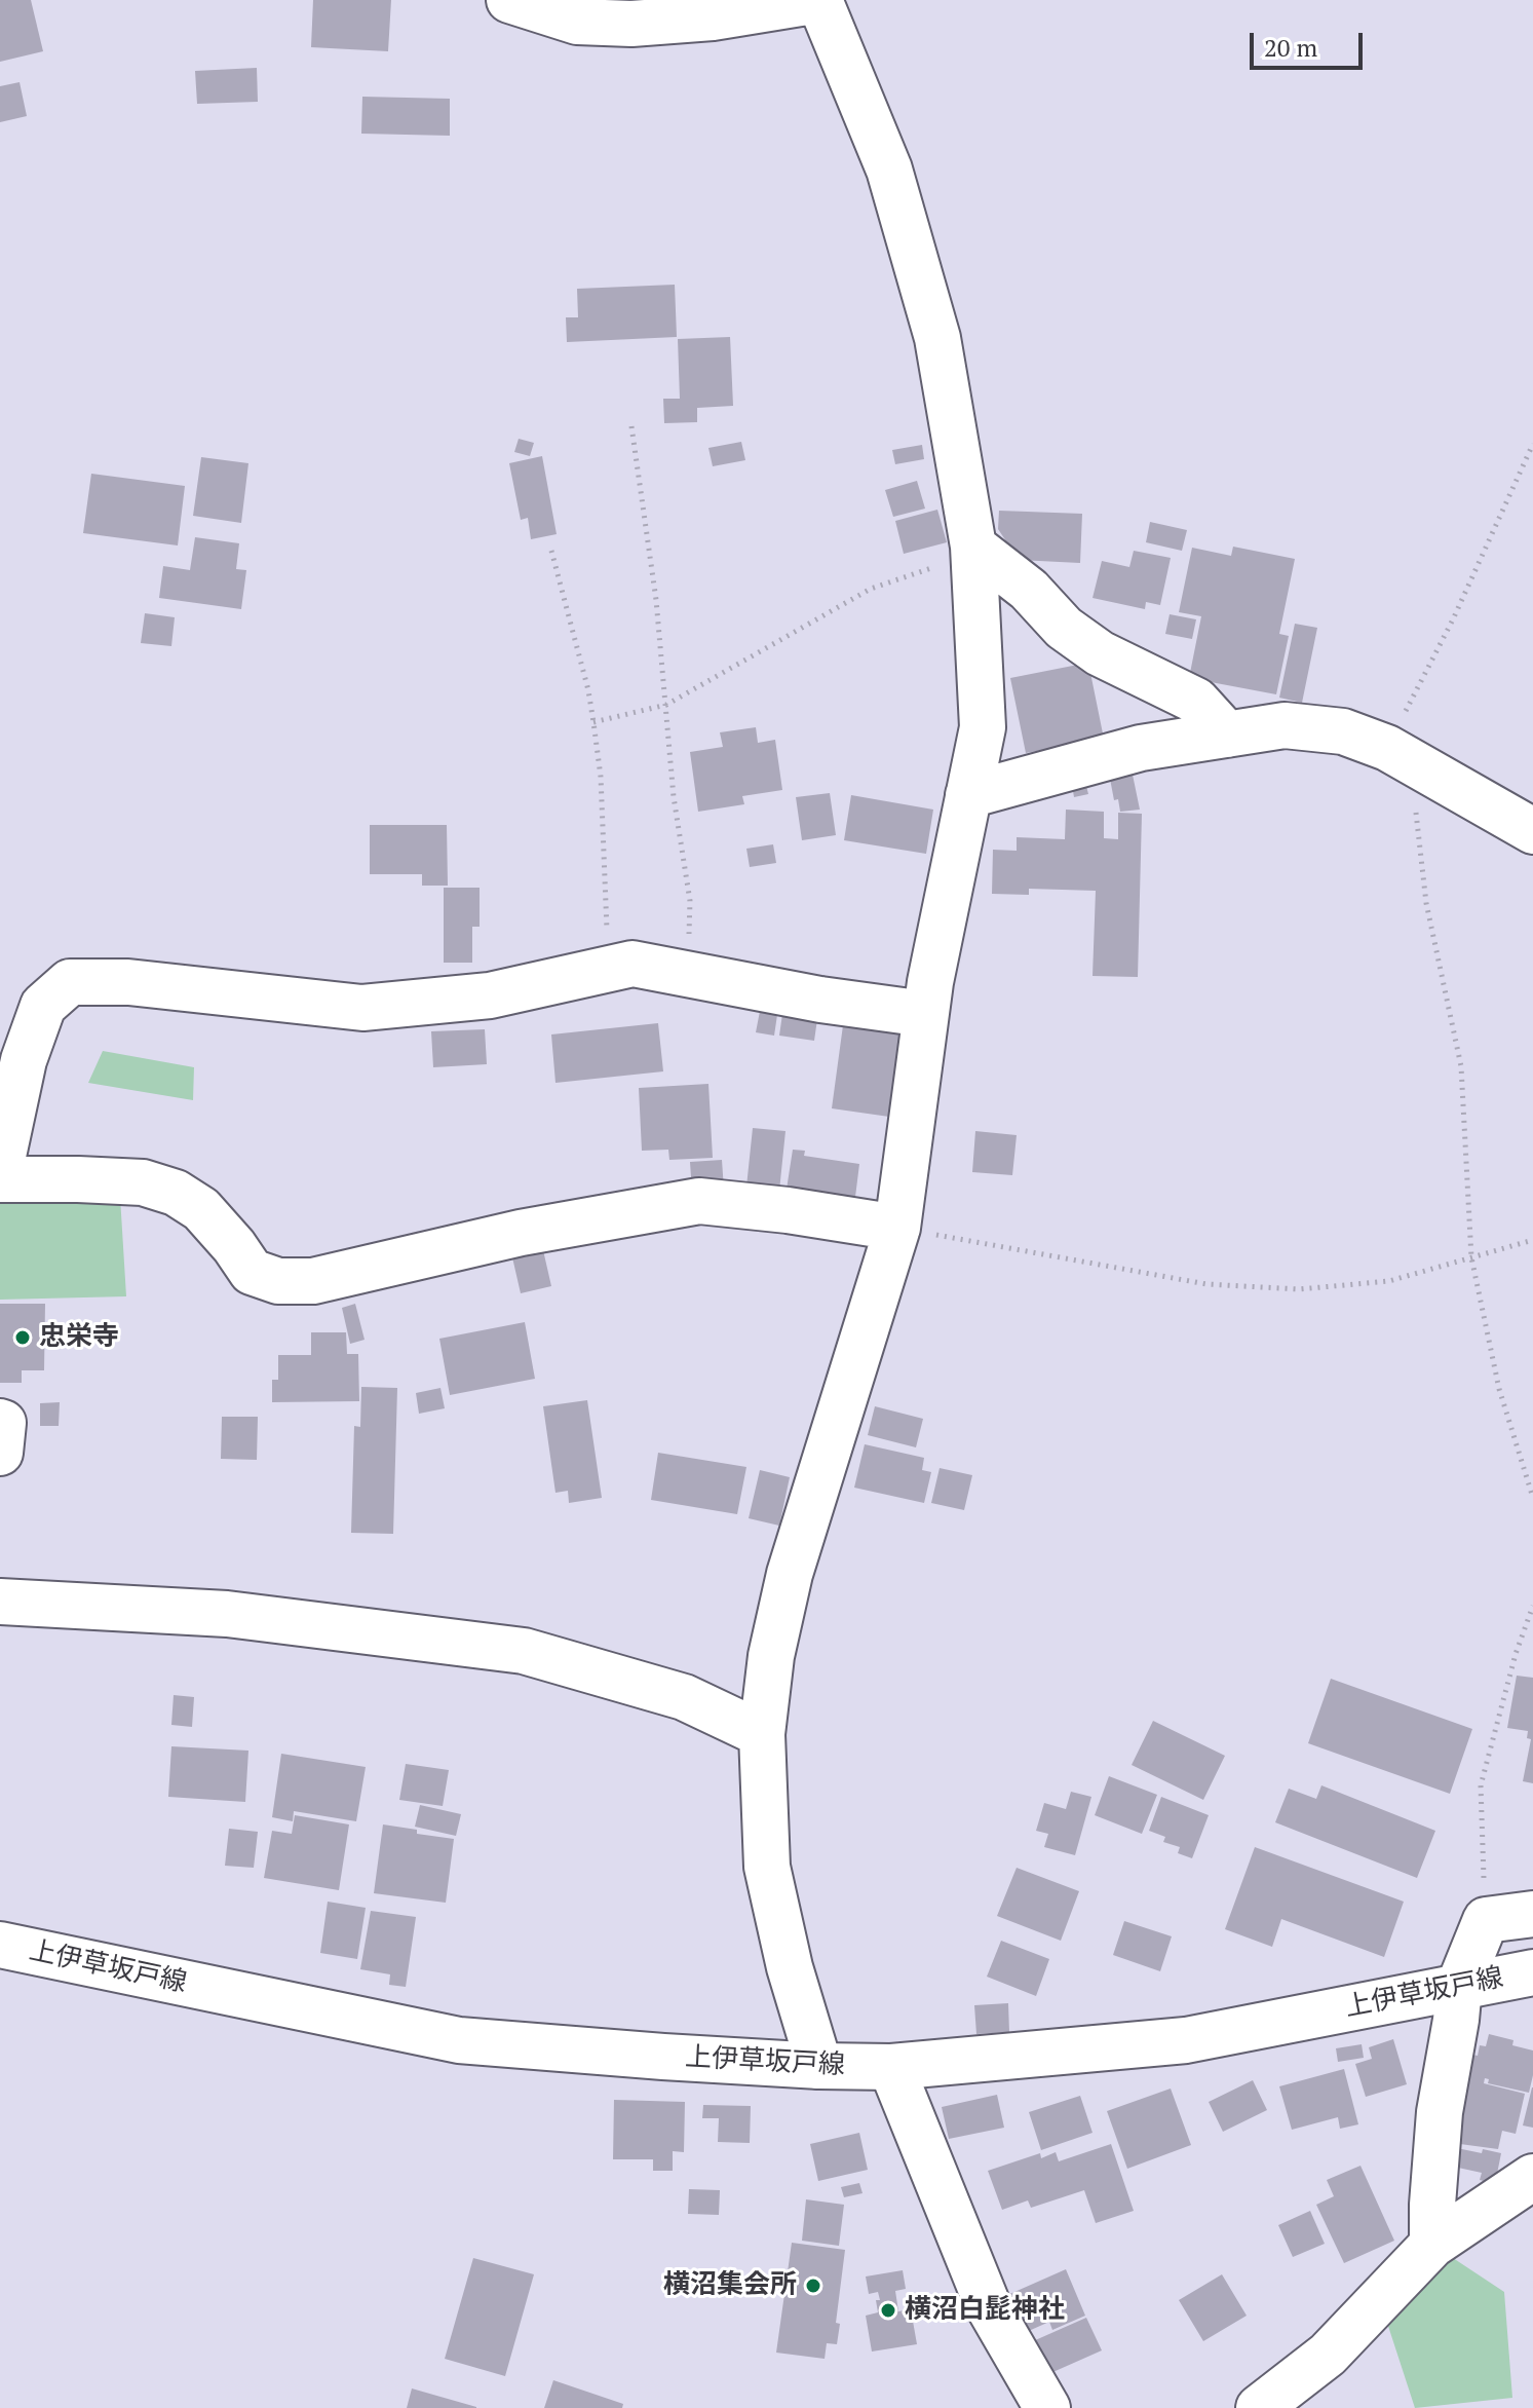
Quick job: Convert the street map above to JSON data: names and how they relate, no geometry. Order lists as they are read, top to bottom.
{
  "streets": {
    "street": ["上伊草坂戸線"]
  },
  "places": ["忠栄寺", "横沼集会所", "横沼白髭神社"],
  "scale_bar": "20 m"
}
